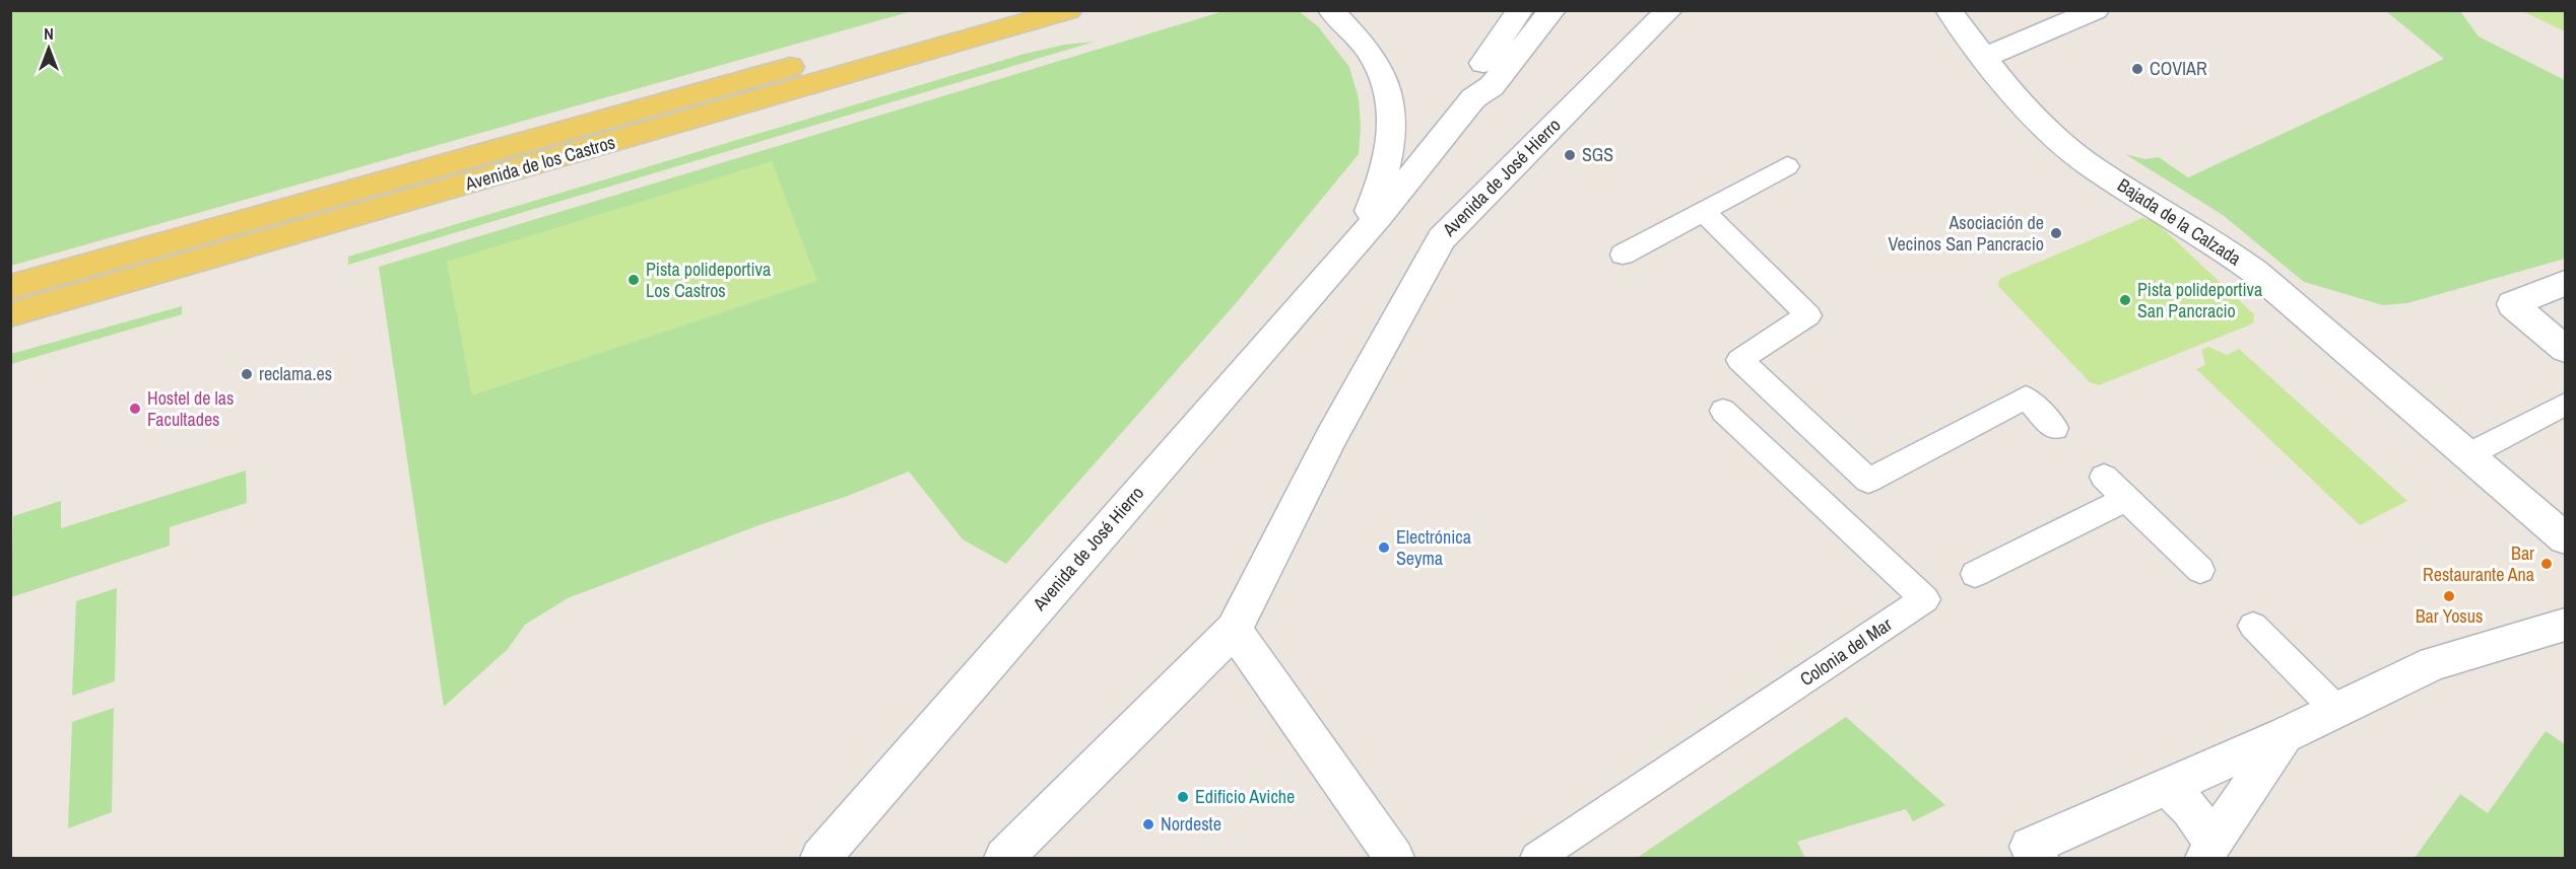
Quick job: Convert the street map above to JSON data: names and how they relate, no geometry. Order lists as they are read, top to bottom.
{
  "streets": {
    "main road": ["Avenida de los Castros"],
    "street": ["Avenida de José Hierro", "Bajada de la Calzada"],
    "lane": ["Colonia del Mar"]
  },
  "places": [
    "COVIAR",
    "SGS",
    "Asociación de Vecinos San Pancracio",
    "Pista polideportiva Los Castros",
    "Pista polideportiva San Pancracio",
    "reclama.es",
    "Hostel de las Facultades",
    "Electrónica Seyma",
    "Bar Restaurante Ana",
    "Bar Yosus",
    "Edificio Aviche",
    "Nordeste"
  ],
  "north": "top"
}
